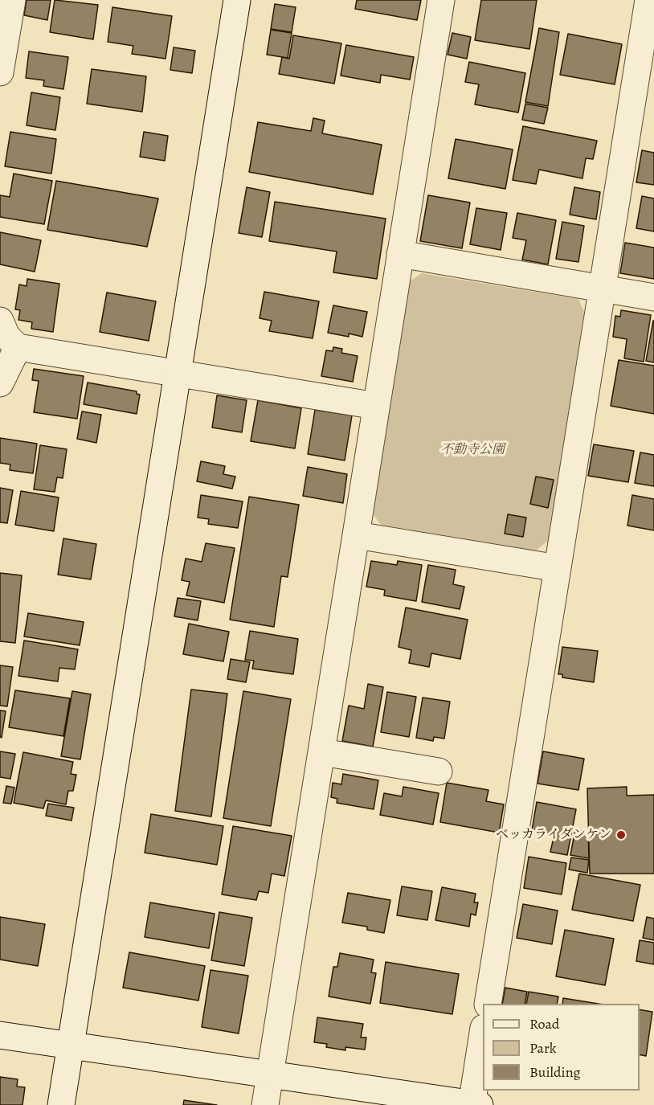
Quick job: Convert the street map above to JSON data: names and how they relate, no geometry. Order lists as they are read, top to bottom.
{
  "parks": ["不動寺公園"],
  "places": ["ベッカライダンケン"],
  "legend": ["Road", "Park", "Building"]
}
